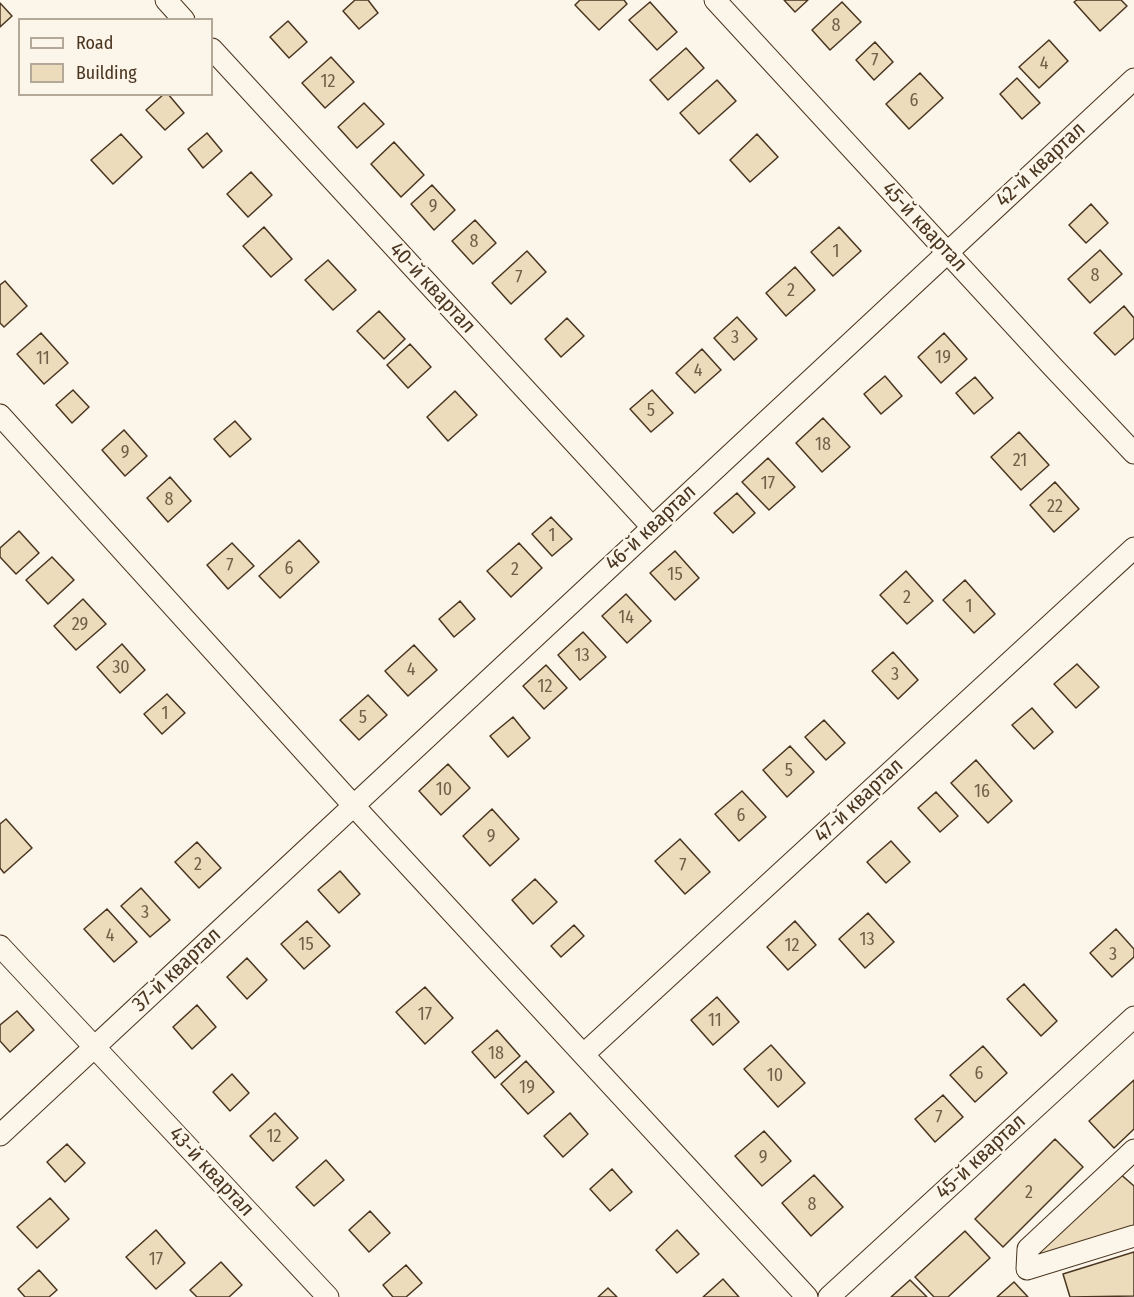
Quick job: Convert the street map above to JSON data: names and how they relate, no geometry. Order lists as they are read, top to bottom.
{
  "streets": {
    "street": [
      "42-й квартал",
      "45-й квартал",
      "40-й квартал",
      "46-й квартал",
      "47-й квартал",
      "37-й квартал",
      "43-й квартал"
    ]
  },
  "crossings": [
    ["42-й квартал", "45-й квартал"],
    ["42-й квартал", "46-й квартал"],
    ["45-й квартал", "46-й квартал"],
    ["40-й квартал", "46-й квартал"],
    ["46-й квартал", "37-й квартал"],
    ["37-й квартал", "43-й квартал"]
  ],
  "house_numbers": [
    "8",
    "7",
    "4",
    "12",
    "6",
    "9",
    "8",
    "1",
    "8",
    "7",
    "2",
    "3",
    "19",
    "11",
    "4",
    "5",
    "18",
    "9",
    "21",
    "17",
    "8",
    "22",
    "1",
    "7",
    "6",
    "2",
    "15",
    "2",
    "1",
    "14",
    "29",
    "13",
    "30",
    "4",
    "3",
    "12",
    "1",
    "5",
    "5",
    "10",
    "16",
    "6",
    "9",
    "2",
    "7",
    "3",
    "4",
    "13",
    "15",
    "12",
    "3",
    "17",
    "11",
    "18",
    "6",
    "10",
    "19",
    "7",
    "12",
    "9",
    "2",
    "8",
    "17"
  ],
  "legend": ["Road", "Building"]
}
